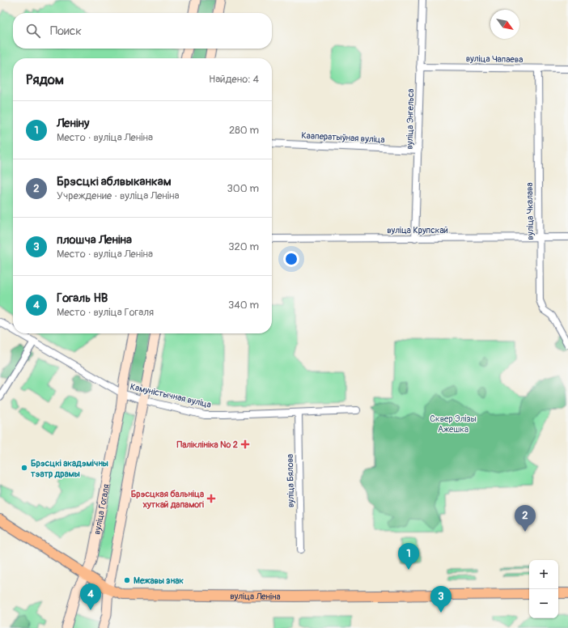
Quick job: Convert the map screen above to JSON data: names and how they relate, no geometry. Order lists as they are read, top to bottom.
{
  "streets": {
    "main road": ["вуліца Гогаля", "вуліца Леніна"],
    "street": [
      "вуліца Чапаева",
      "вуліца Энгельса",
      "Кааператыўная вуліца",
      "вуліца Чкалава",
      "вуліца Крупскай",
      "Камуністычная вуліца",
      "вуліца Бялова"
    ]
  },
  "crossings": [
    ["вуліца Чапаева", "вуліца Энгельса"],
    ["вуліца Чапаева", "вуліца Чкалава"],
    ["вуліца Энгельса", "Кааператыўная вуліца"],
    ["вуліца Энгельса", "вуліца Крупскай"],
    ["вуліца Чкалава", "вуліца Крупскай"],
    ["Камуністычная вуліца", "вуліца Бялова"],
    ["Камуністычная вуліца", "вуліца Гогаля"],
    ["вуліца Гогаля", "вуліца Леніна"]
  ],
  "parks": ["Сквер Элізы Ажешка"],
  "places": {
    "health": ["Паліклініка № 2", "Брэсцкая бальніца хуткай дапамогі"],
    "other": ["Брэсцкі акадэмічны тэатр драмы", "Межавы знак"]
  },
  "north": "bottom right",
  "page": {
    "search": "Поиск",
    "heading": ["Рядом", "Найдено: 4"],
    "list": [
      {
        "mark": "1",
        "name": "Леніну",
        "note": "Место · вуліца Леніна",
        "value": "280 m"
      },
      {
        "mark": "2",
        "name": "Брэсцкі аблвыканкам",
        "note": "Учреждение · вуліца Леніна",
        "value": "300 m"
      },
      {
        "mark": "3",
        "name": "плошча Леніна",
        "note": "Место · вуліца Леніна",
        "value": "320 m"
      },
      {
        "mark": "4",
        "name": "Гогаль НВ",
        "note": "Место · вуліца Гогаля",
        "value": "340 m"
      }
    ],
    "pins": [
      "2",
      "1",
      "4",
      "3"
    ],
    "map_buttons": ["+", "−"]
  }
}
